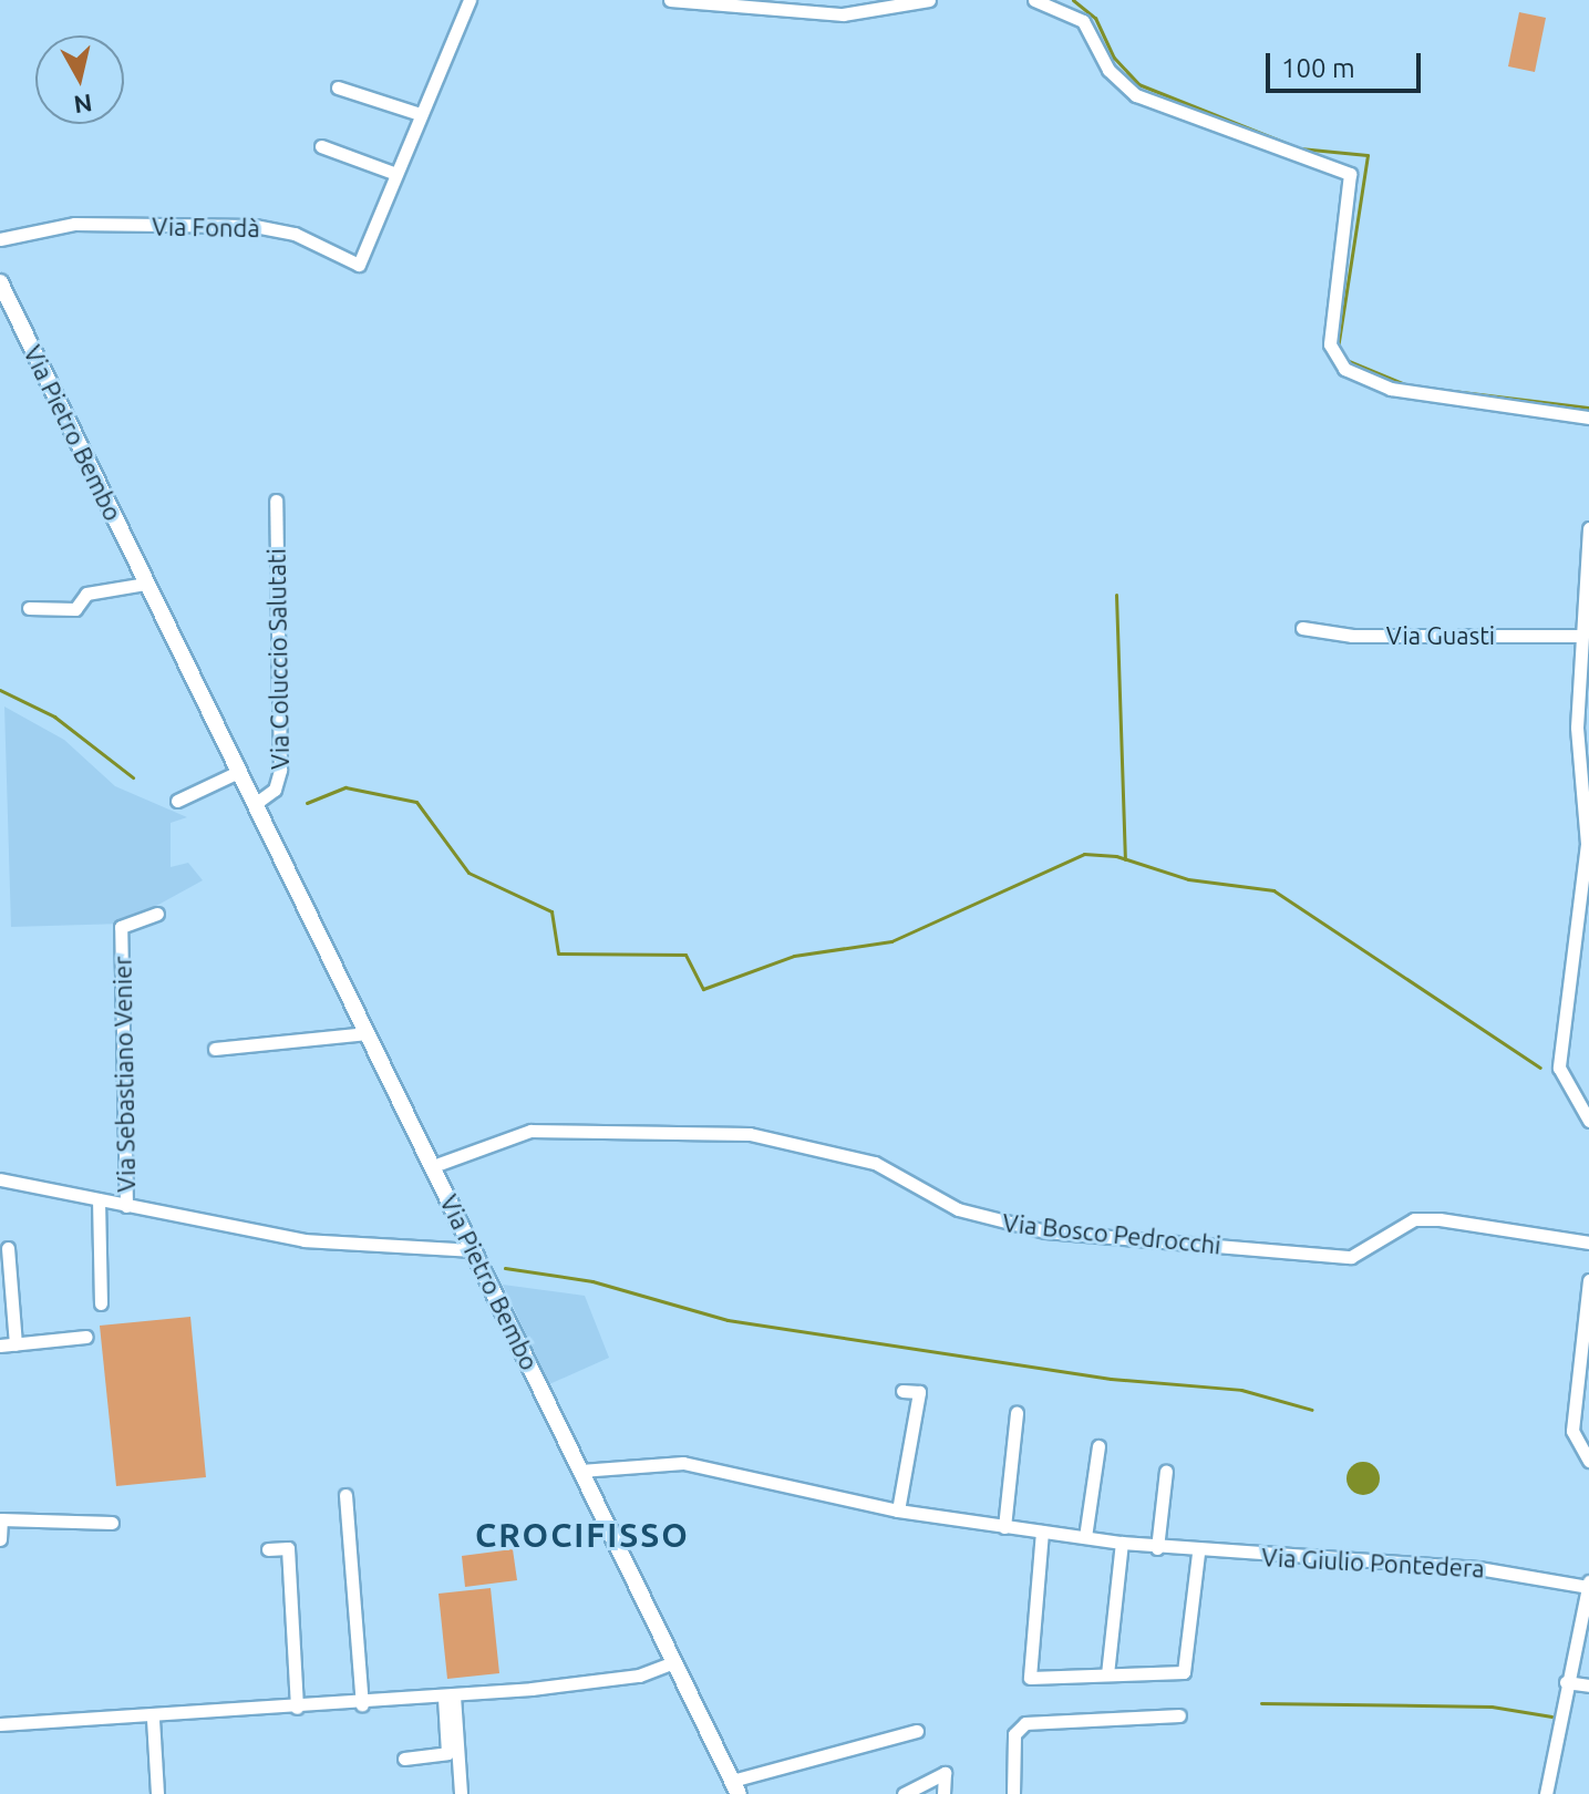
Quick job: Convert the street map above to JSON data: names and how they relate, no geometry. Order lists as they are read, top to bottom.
{
  "streets": {
    "main road": ["Via Pietro Bembo"],
    "street": [
      "Via Fondà",
      "Via Guasti",
      "Via Coluccio Salutati",
      "Via Sebastiano Venier",
      "Via Bosco Pedrocchi",
      "Via Giulio Pontedera"
    ]
  },
  "crossings": [
    ["Via Pietro Bembo", "Via Coluccio Salutati"],
    ["Via Pietro Bembo", "Via Sebastiano Venier"],
    ["Via Pietro Bembo", "Via Bosco Pedrocchi"],
    ["Via Pietro Bembo", "Via Giulio Pontedera"]
  ],
  "districts": ["CROCIFISSO"],
  "scale_bar": "100 m",
  "north": "bottom"
}
